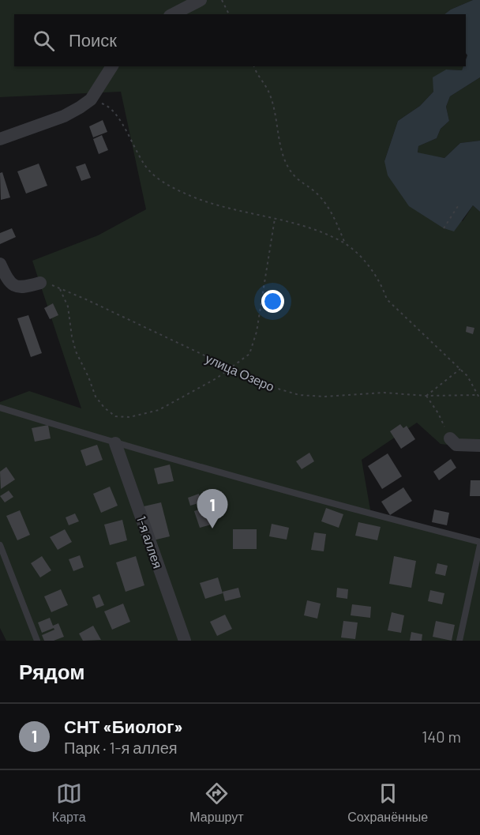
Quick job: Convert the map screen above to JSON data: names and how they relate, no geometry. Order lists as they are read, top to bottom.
{
  "streets": {
    "street": ["1-я аллея"],
    "path": ["улица Озеро"]
  },
  "page": {
    "search": "Поиск",
    "pins": "1",
    "heading": "Рядом",
    "list": [
      {
        "mark": "1",
        "name": "СНТ «Биолог»",
        "note": "Парк · 1-я аллея",
        "value": "140 m"
      }
    ],
    "nav": ["Карта", "Маршрут", "Сохранённые"]
  }
}
